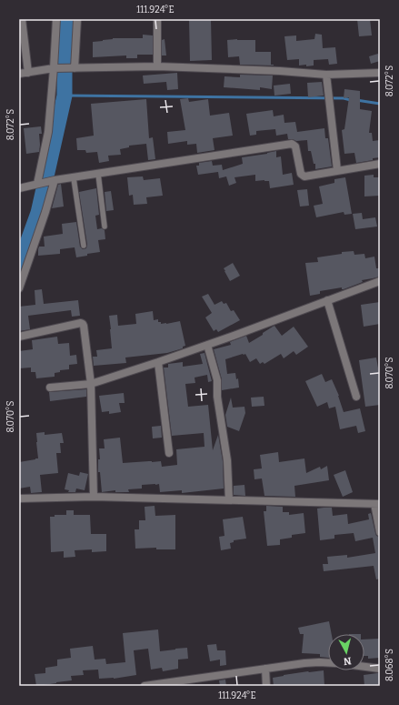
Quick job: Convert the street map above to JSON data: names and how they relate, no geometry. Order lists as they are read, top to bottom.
{
  "north": "bottom",
  "coordinates": [
    "111.924°E",
    "8.072°S",
    "8.070°S",
    "8.068°S"
  ]
}
